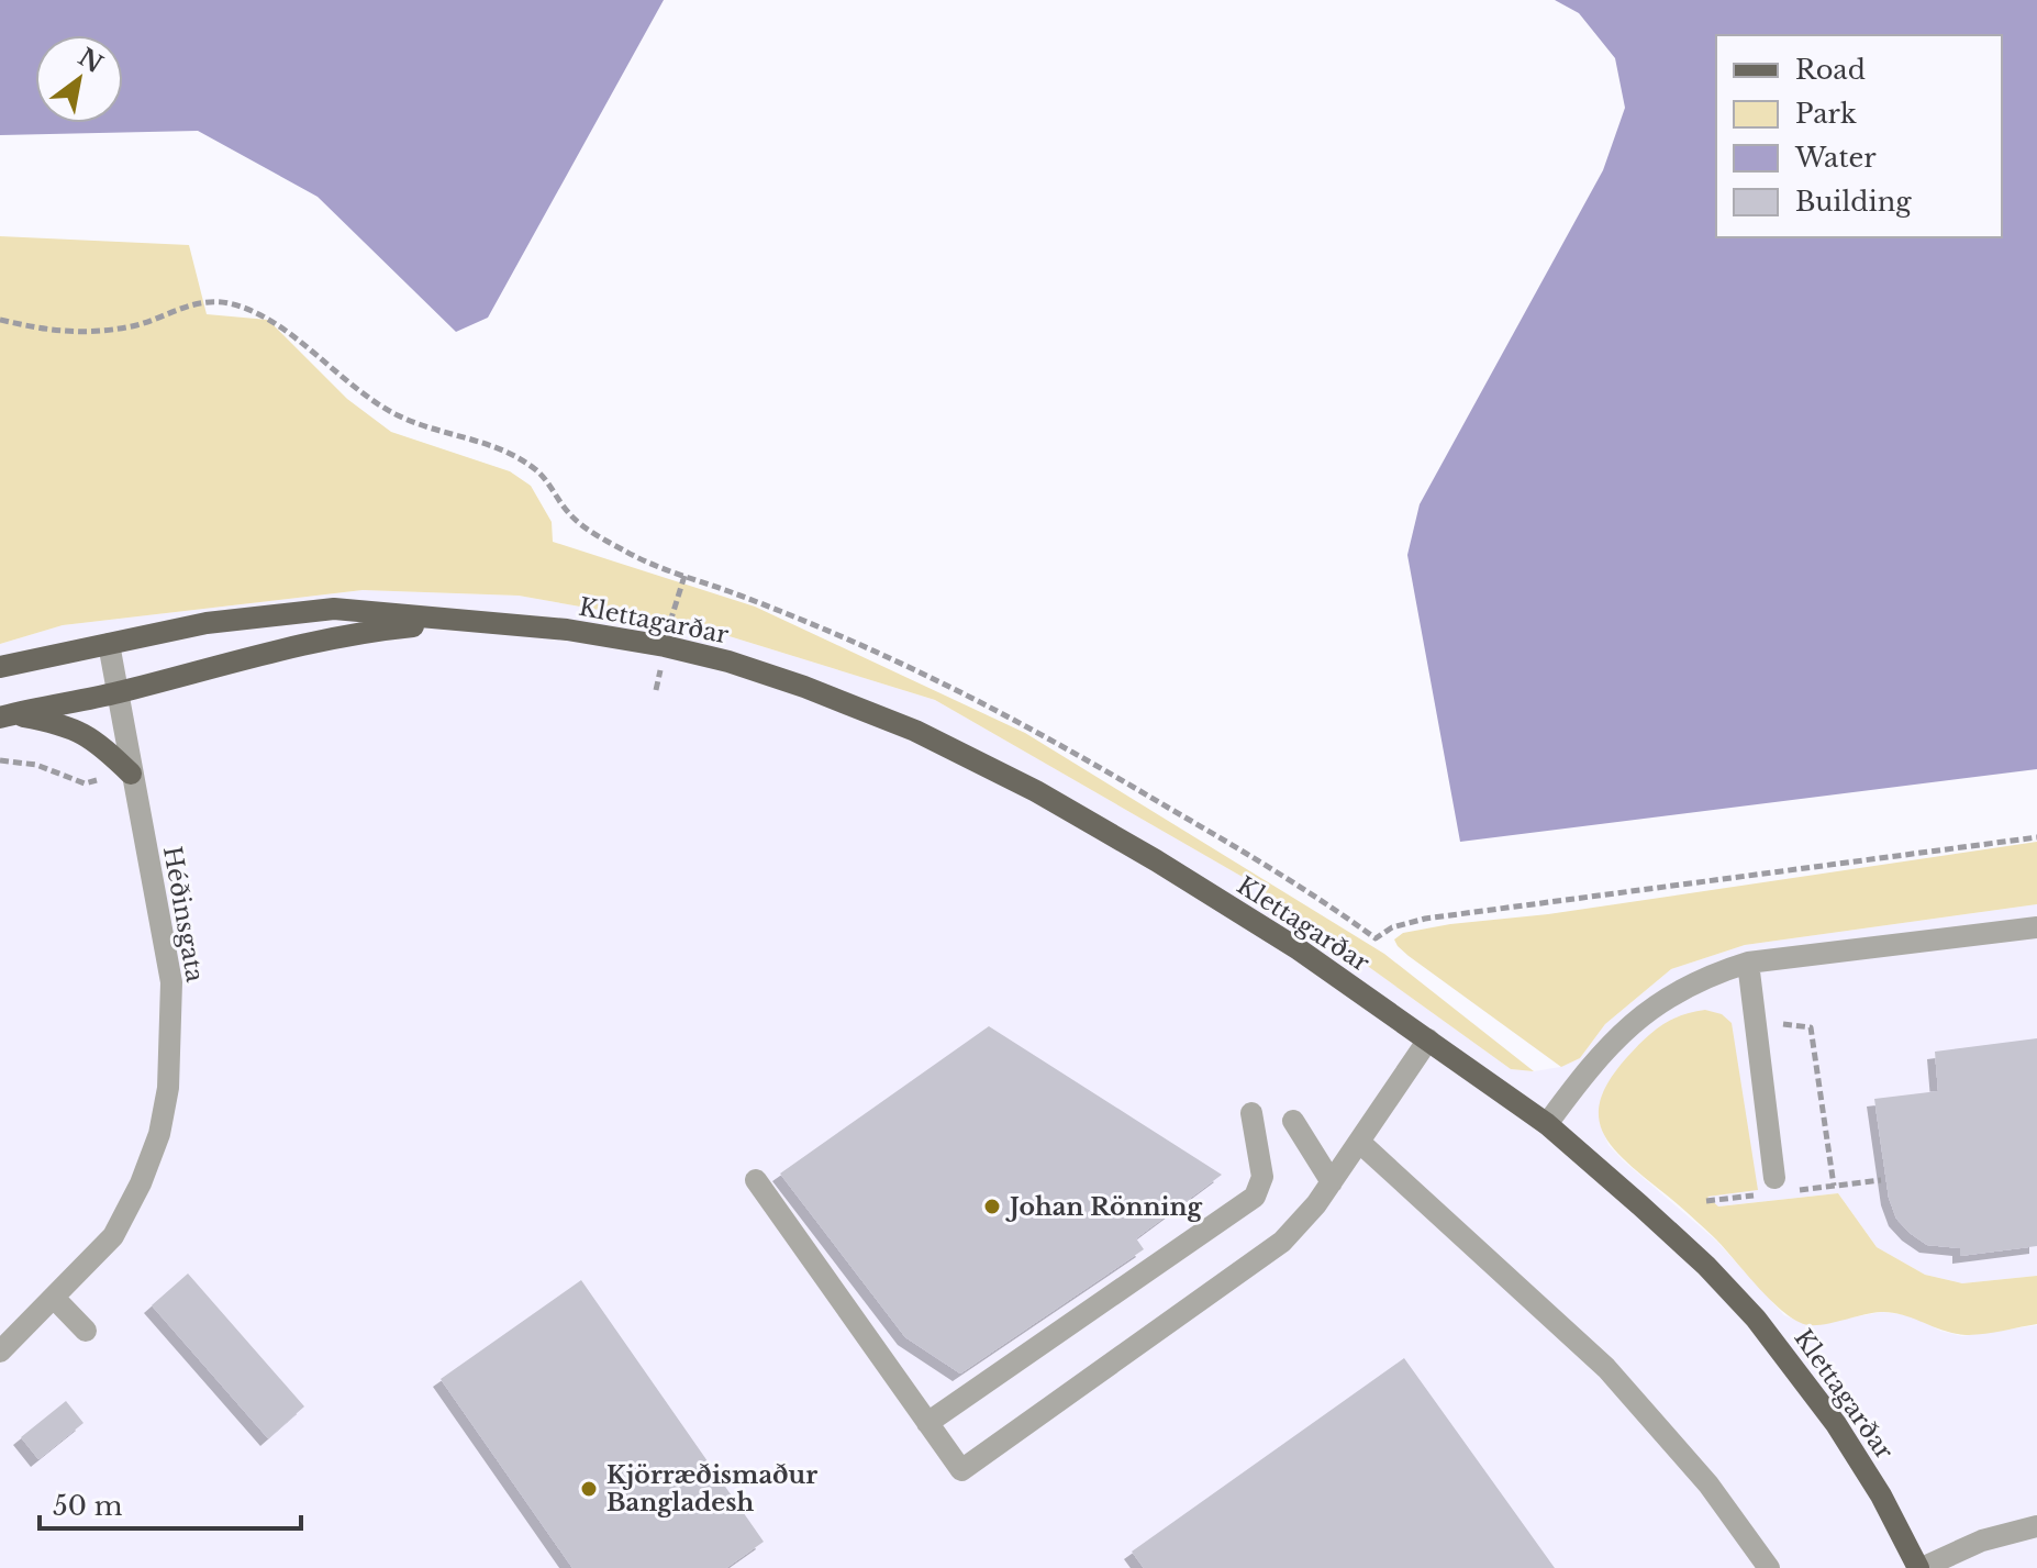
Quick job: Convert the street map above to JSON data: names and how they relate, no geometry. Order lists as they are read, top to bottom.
{
  "streets": {
    "main road": ["Klettagarðar"],
    "street": ["Héðinsgata"]
  },
  "crossings": [
    ["Klettagarðar", "Héðinsgata"]
  ],
  "places": ["Johan Rönning", "Kjörræðismaður Bangladesh"],
  "legend": [
    "Road",
    "Park",
    "Water",
    "Building"
  ],
  "scale_bar": "50 m",
  "north": "top right"
}
